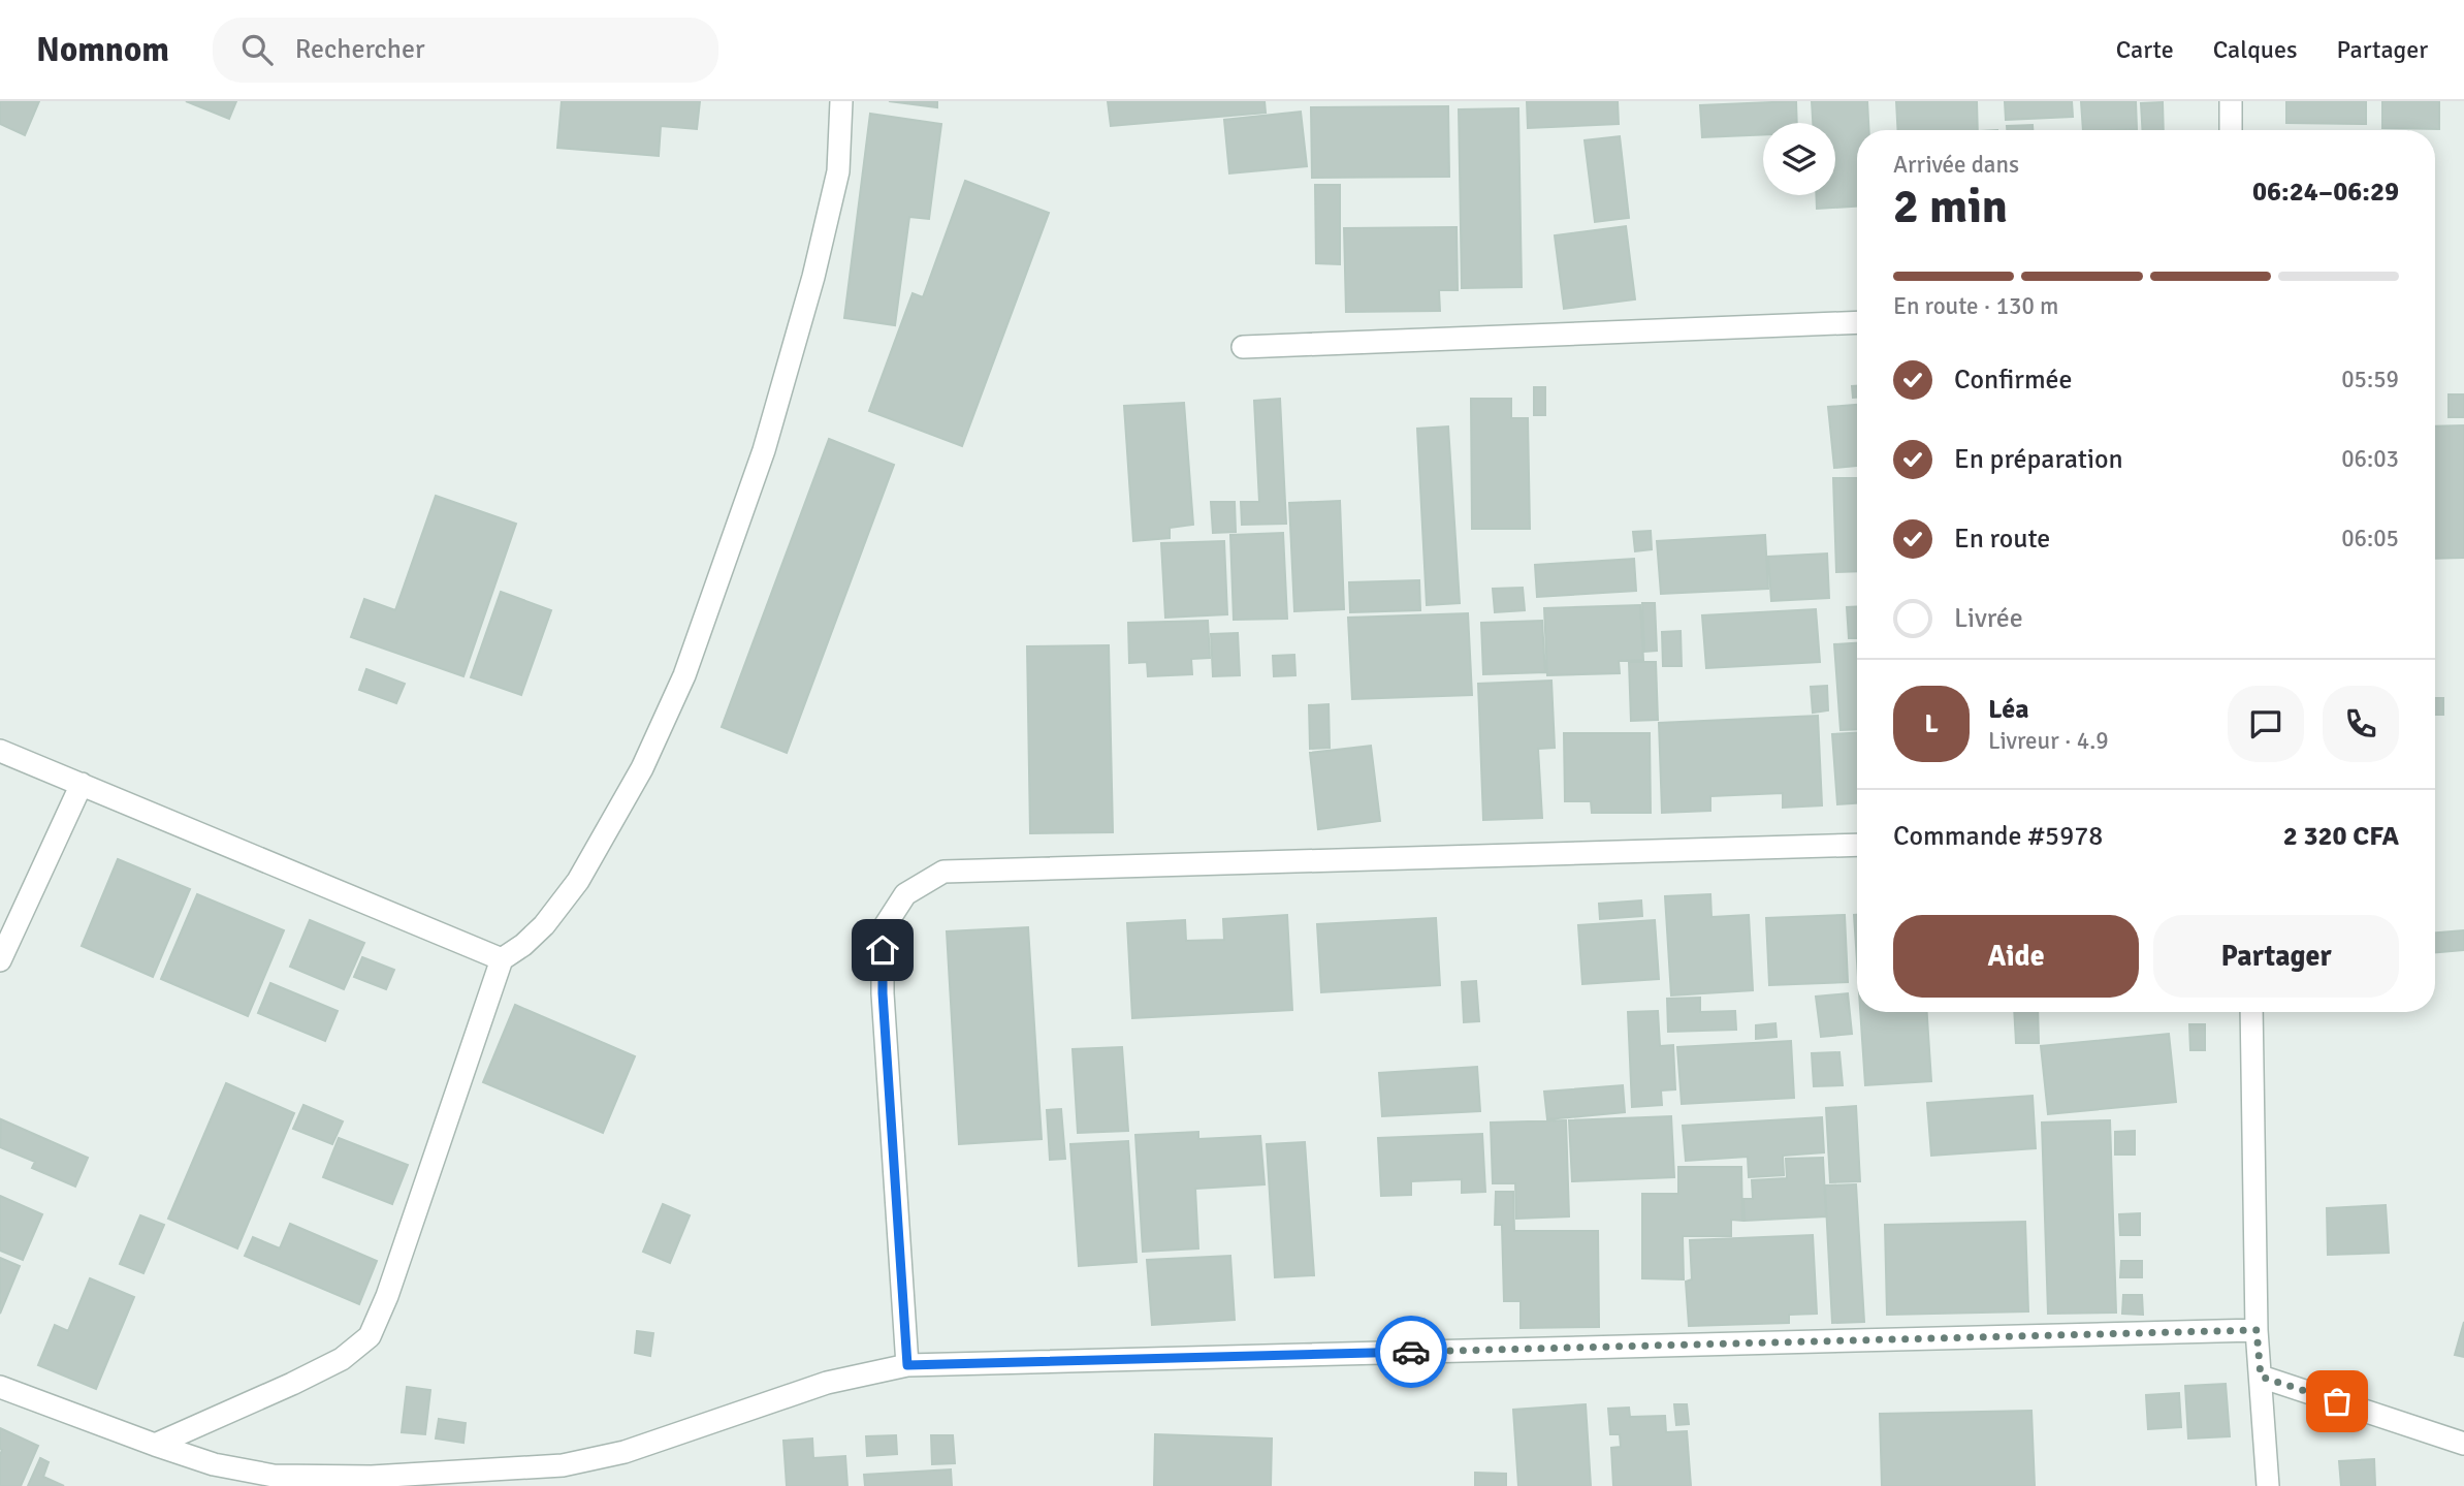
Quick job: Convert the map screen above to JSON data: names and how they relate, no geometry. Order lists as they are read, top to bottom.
{
  "page": {
    "header": "Nomnom",
    "search": "Rechercher",
    "nav": ["Carte", "Calques", "Partager"],
    "heading": ["2 min", "Arrivée dans", "06:24–06:29"],
    "panel": [
      "Léa",
      "Livreur · 4.9",
      "Commande #5978",
      "2 320 CFA"
    ],
    "bar": "En route · 130 m",
    "list": [
      ["Confirmée", "05:59"],
      ["En préparation", "06:03"],
      ["En route", "06:05"],
      "Livrée"
    ],
    "round": "L",
    "buttons": ["Aide", "Partager"]
  }
}
